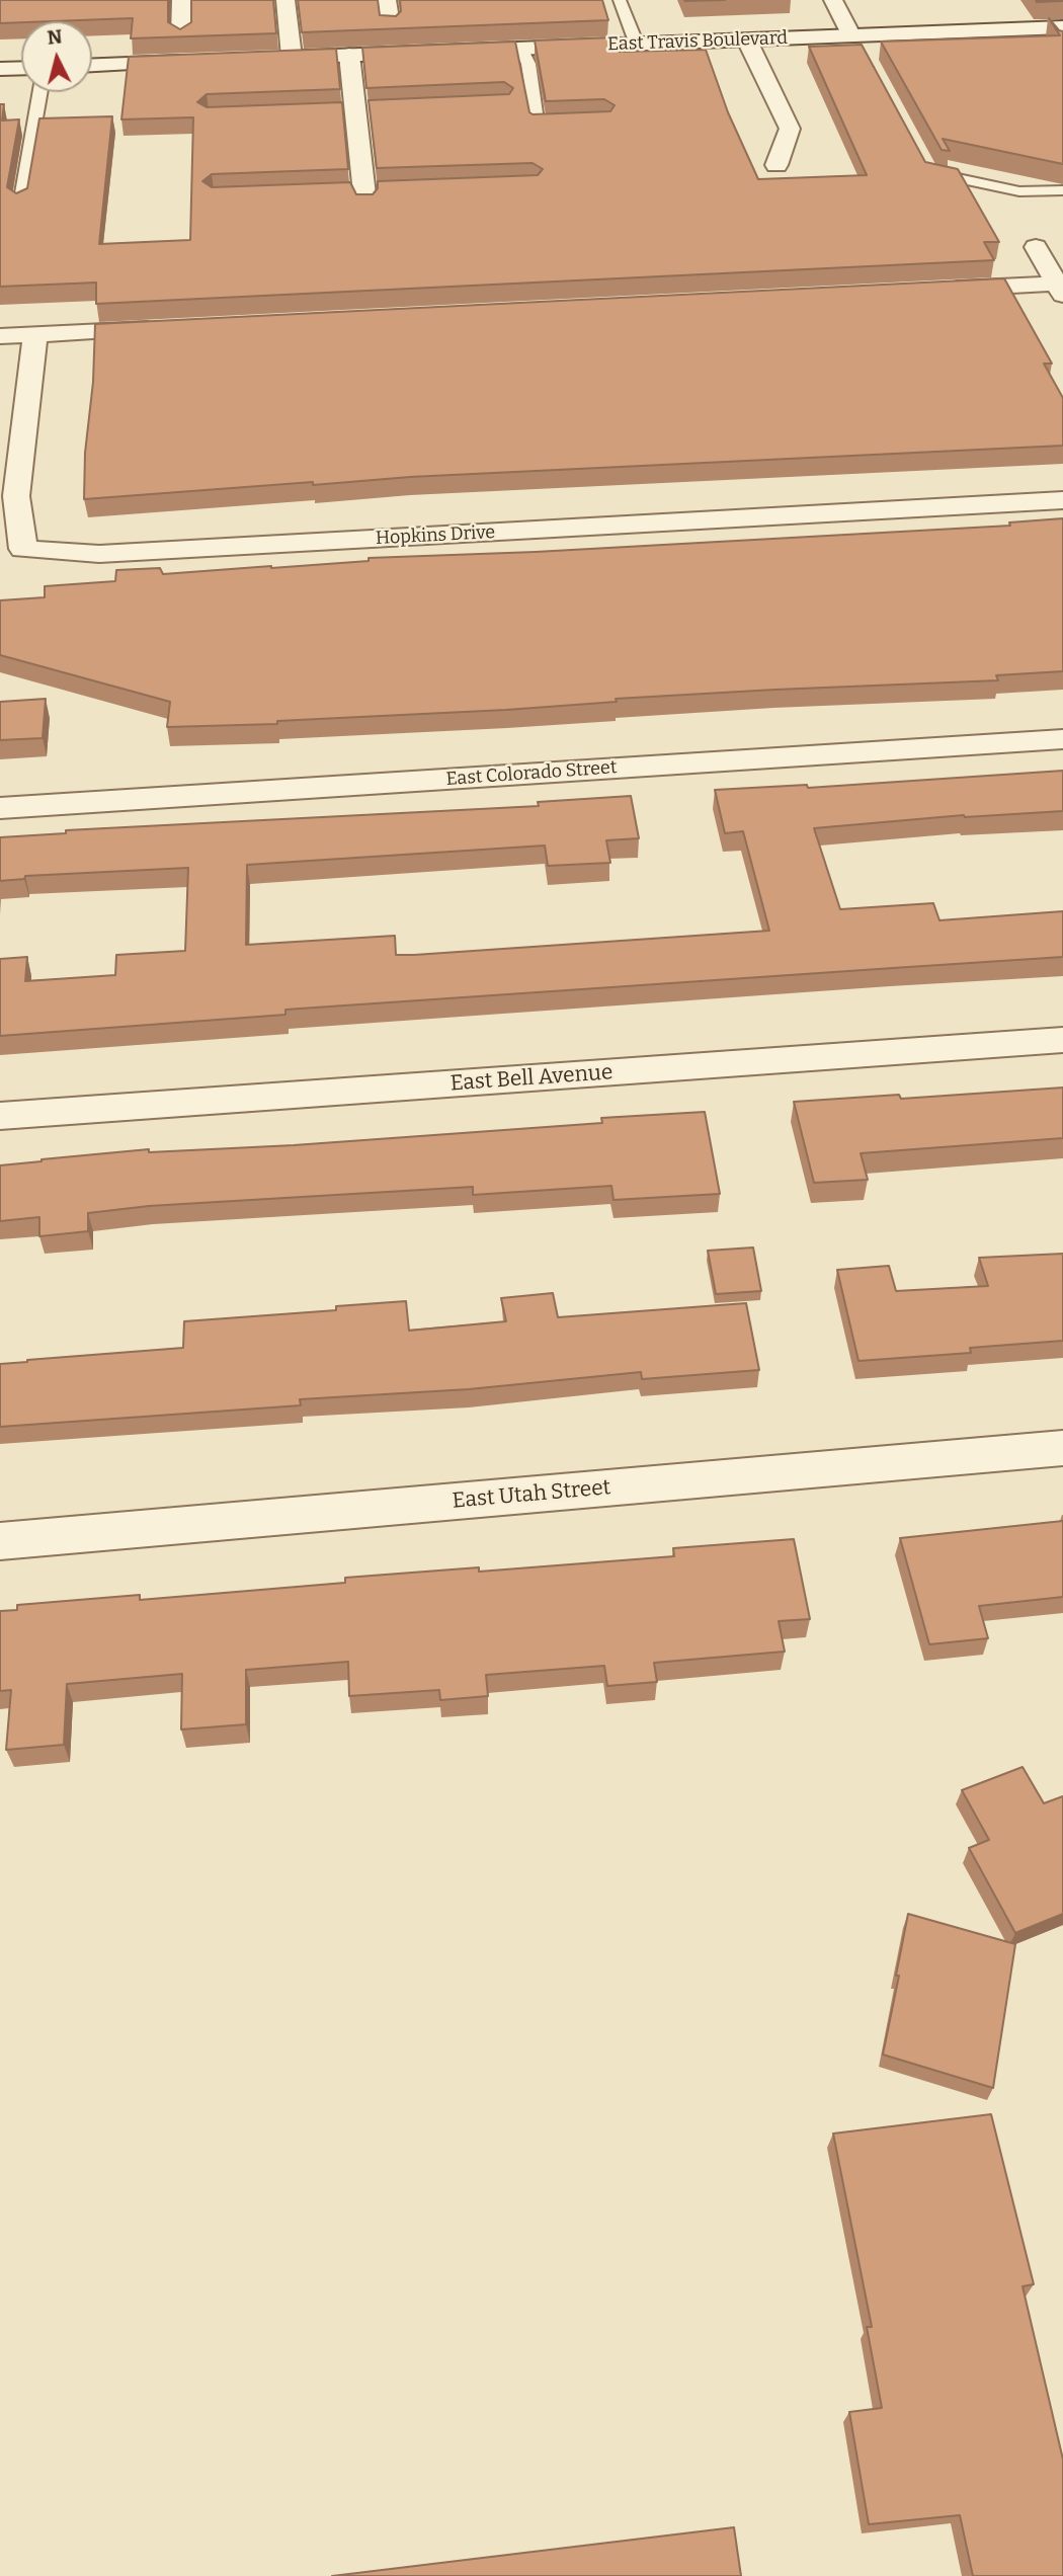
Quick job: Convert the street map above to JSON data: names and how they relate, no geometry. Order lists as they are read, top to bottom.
{
  "streets": {
    "street": [
      "East Travis Boulevard",
      "Hopkins Drive",
      "East Colorado Street",
      "East Bell Avenue",
      "East Utah Street"
    ]
  },
  "north": "top"
}
